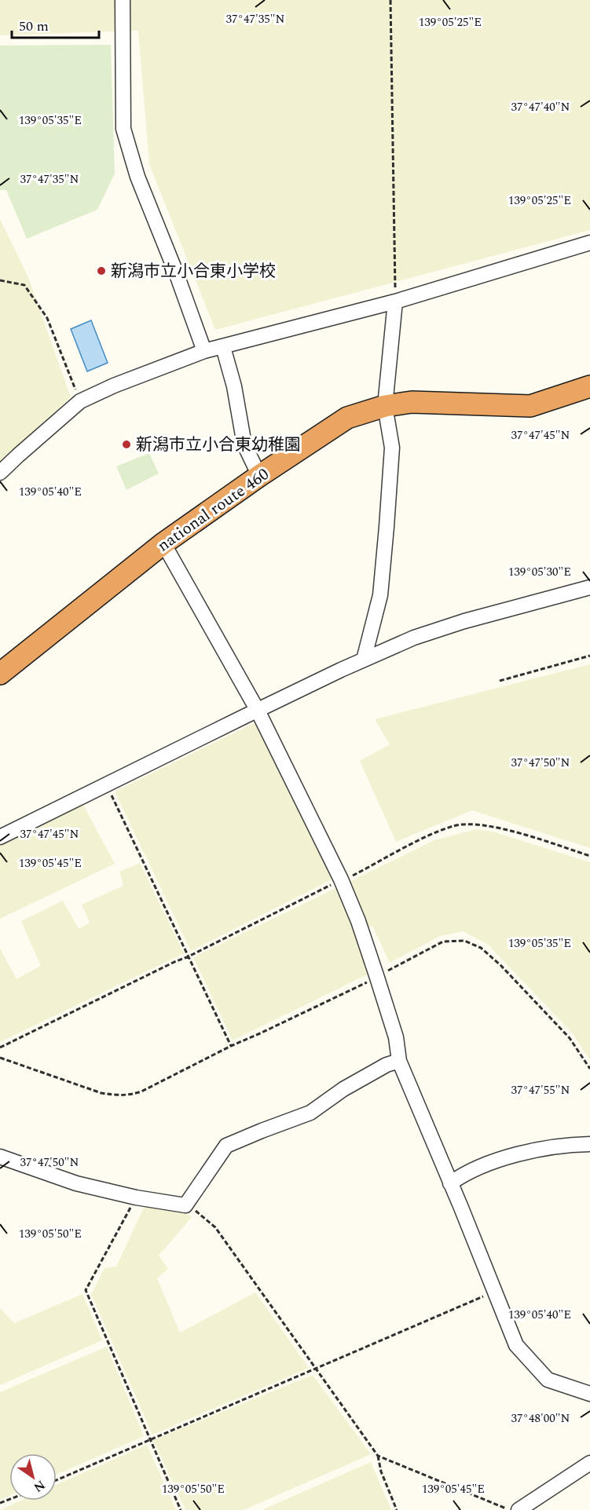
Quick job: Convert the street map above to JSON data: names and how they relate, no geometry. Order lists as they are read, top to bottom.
{
  "streets": {
    "highway": ["national route 460"]
  },
  "places": ["新潟市立小合東小学校", "新潟市立小合東幼稚園"],
  "scale_bar": "50 m",
  "north": "bottom right",
  "coordinates": [
    "37°47'35\"N",
    "139°05'25\"E",
    "37°47'40\"N",
    "139°05'35\"E",
    "37°47'45\"N",
    "139°05'40\"E",
    "139°05'30\"E",
    "37°47'50\"N",
    "139°05'45\"E",
    "37°47'55\"N",
    "139°05'50\"E",
    "37°48'00\"N"
  ]
}
